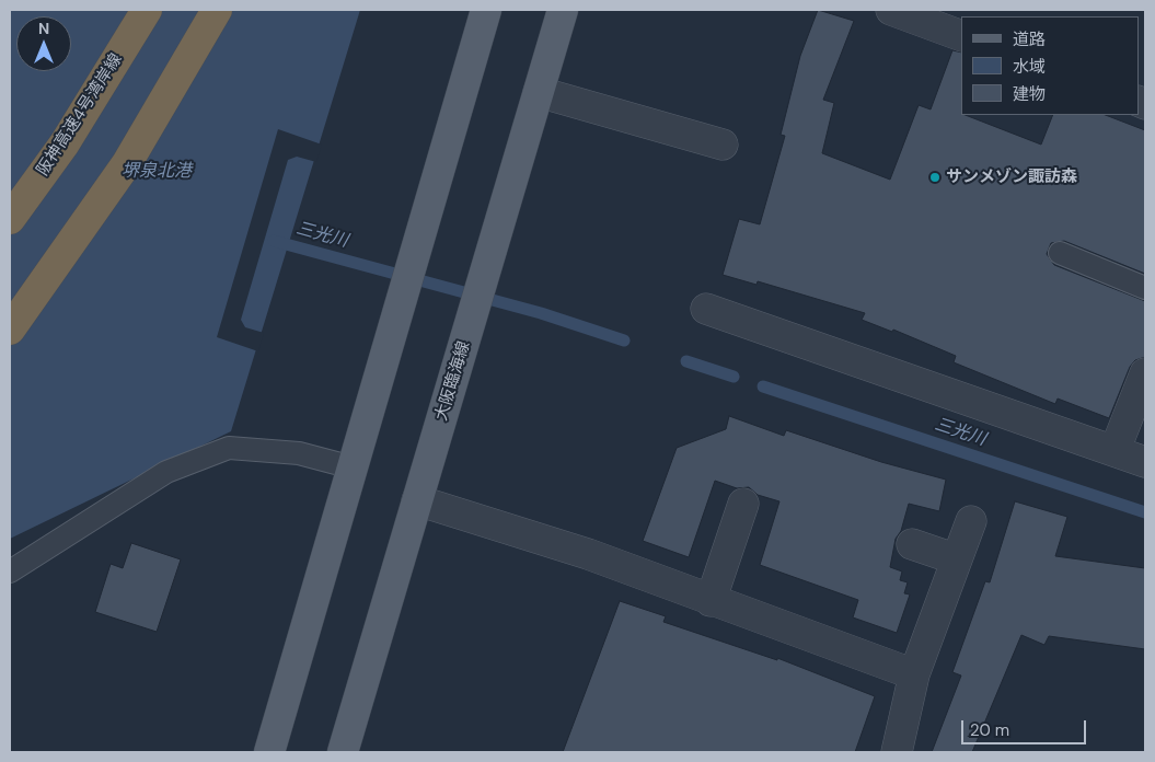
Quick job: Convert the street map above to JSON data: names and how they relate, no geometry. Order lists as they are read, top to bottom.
{
  "streets": {
    "highway": ["阪神高速4号湾岸線"],
    "main road": ["大阪臨海線"]
  },
  "water": ["堺泉北港", "三光川"],
  "places": ["サンメゾン諏訪森"],
  "legend": ["道路", "水域", "建物"],
  "scale_bar": "20 m",
  "north": "top"
}
